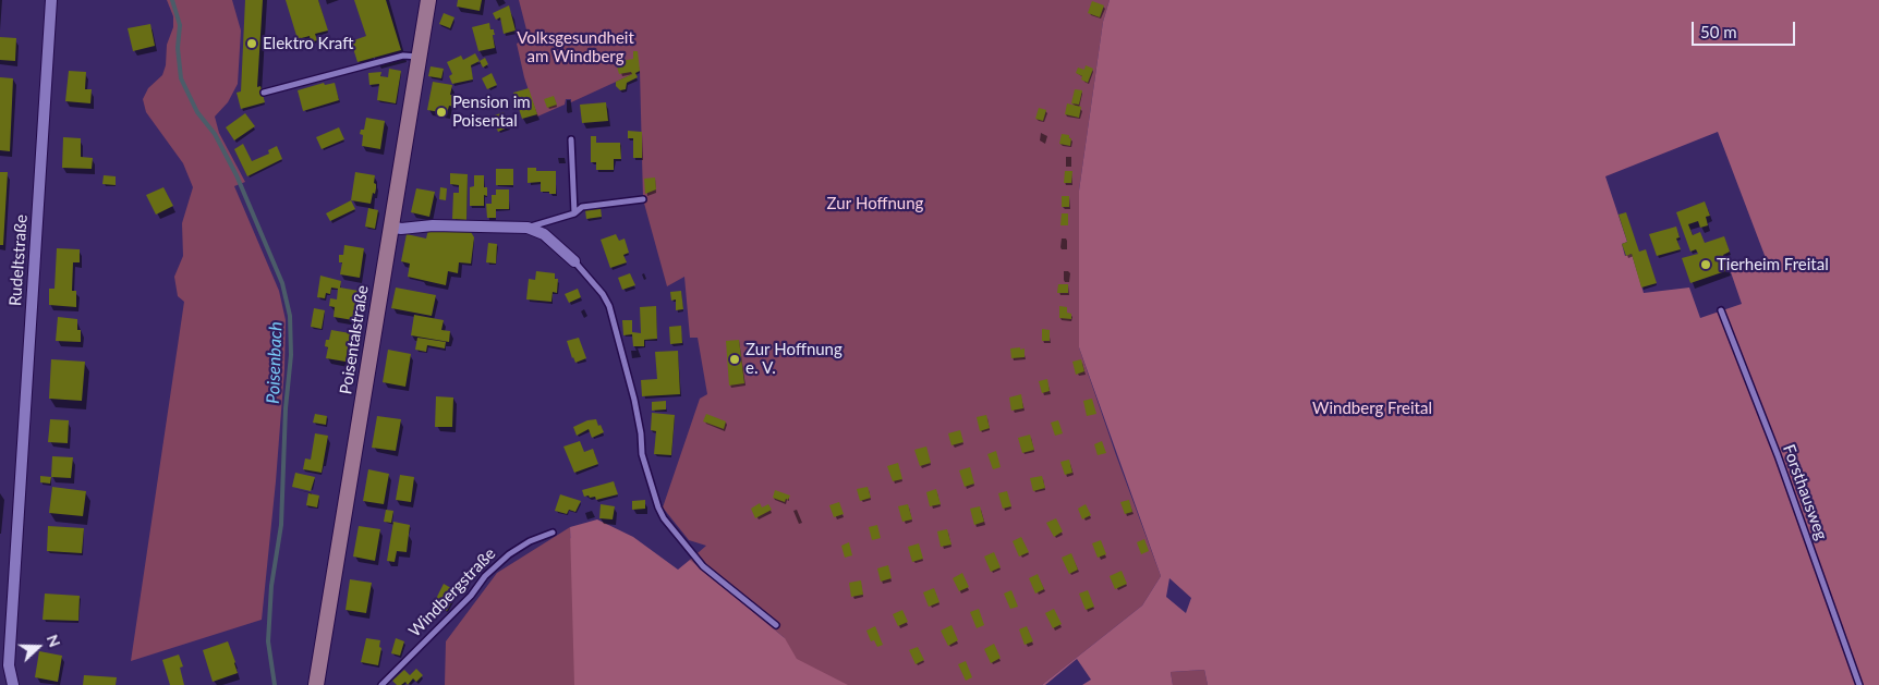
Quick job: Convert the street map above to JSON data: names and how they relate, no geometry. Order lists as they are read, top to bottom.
{
  "streets": {
    "main road": ["Poisentalstraße"],
    "street": ["Rudeltstraße"],
    "lane": ["Forsthausweg", "Windbergstraße"]
  },
  "water": ["Poisenbach"],
  "parks": ["Volksgesundheit am Windberg", "Zur Hoffnung", "Windberg Freital"],
  "places": [
    "Elektro Kraft",
    "Pension im Poisental",
    "Tierheim Freital",
    "Zur Hoffnung e. V."
  ],
  "scale_bar": "50 m",
  "north": "right"
}
